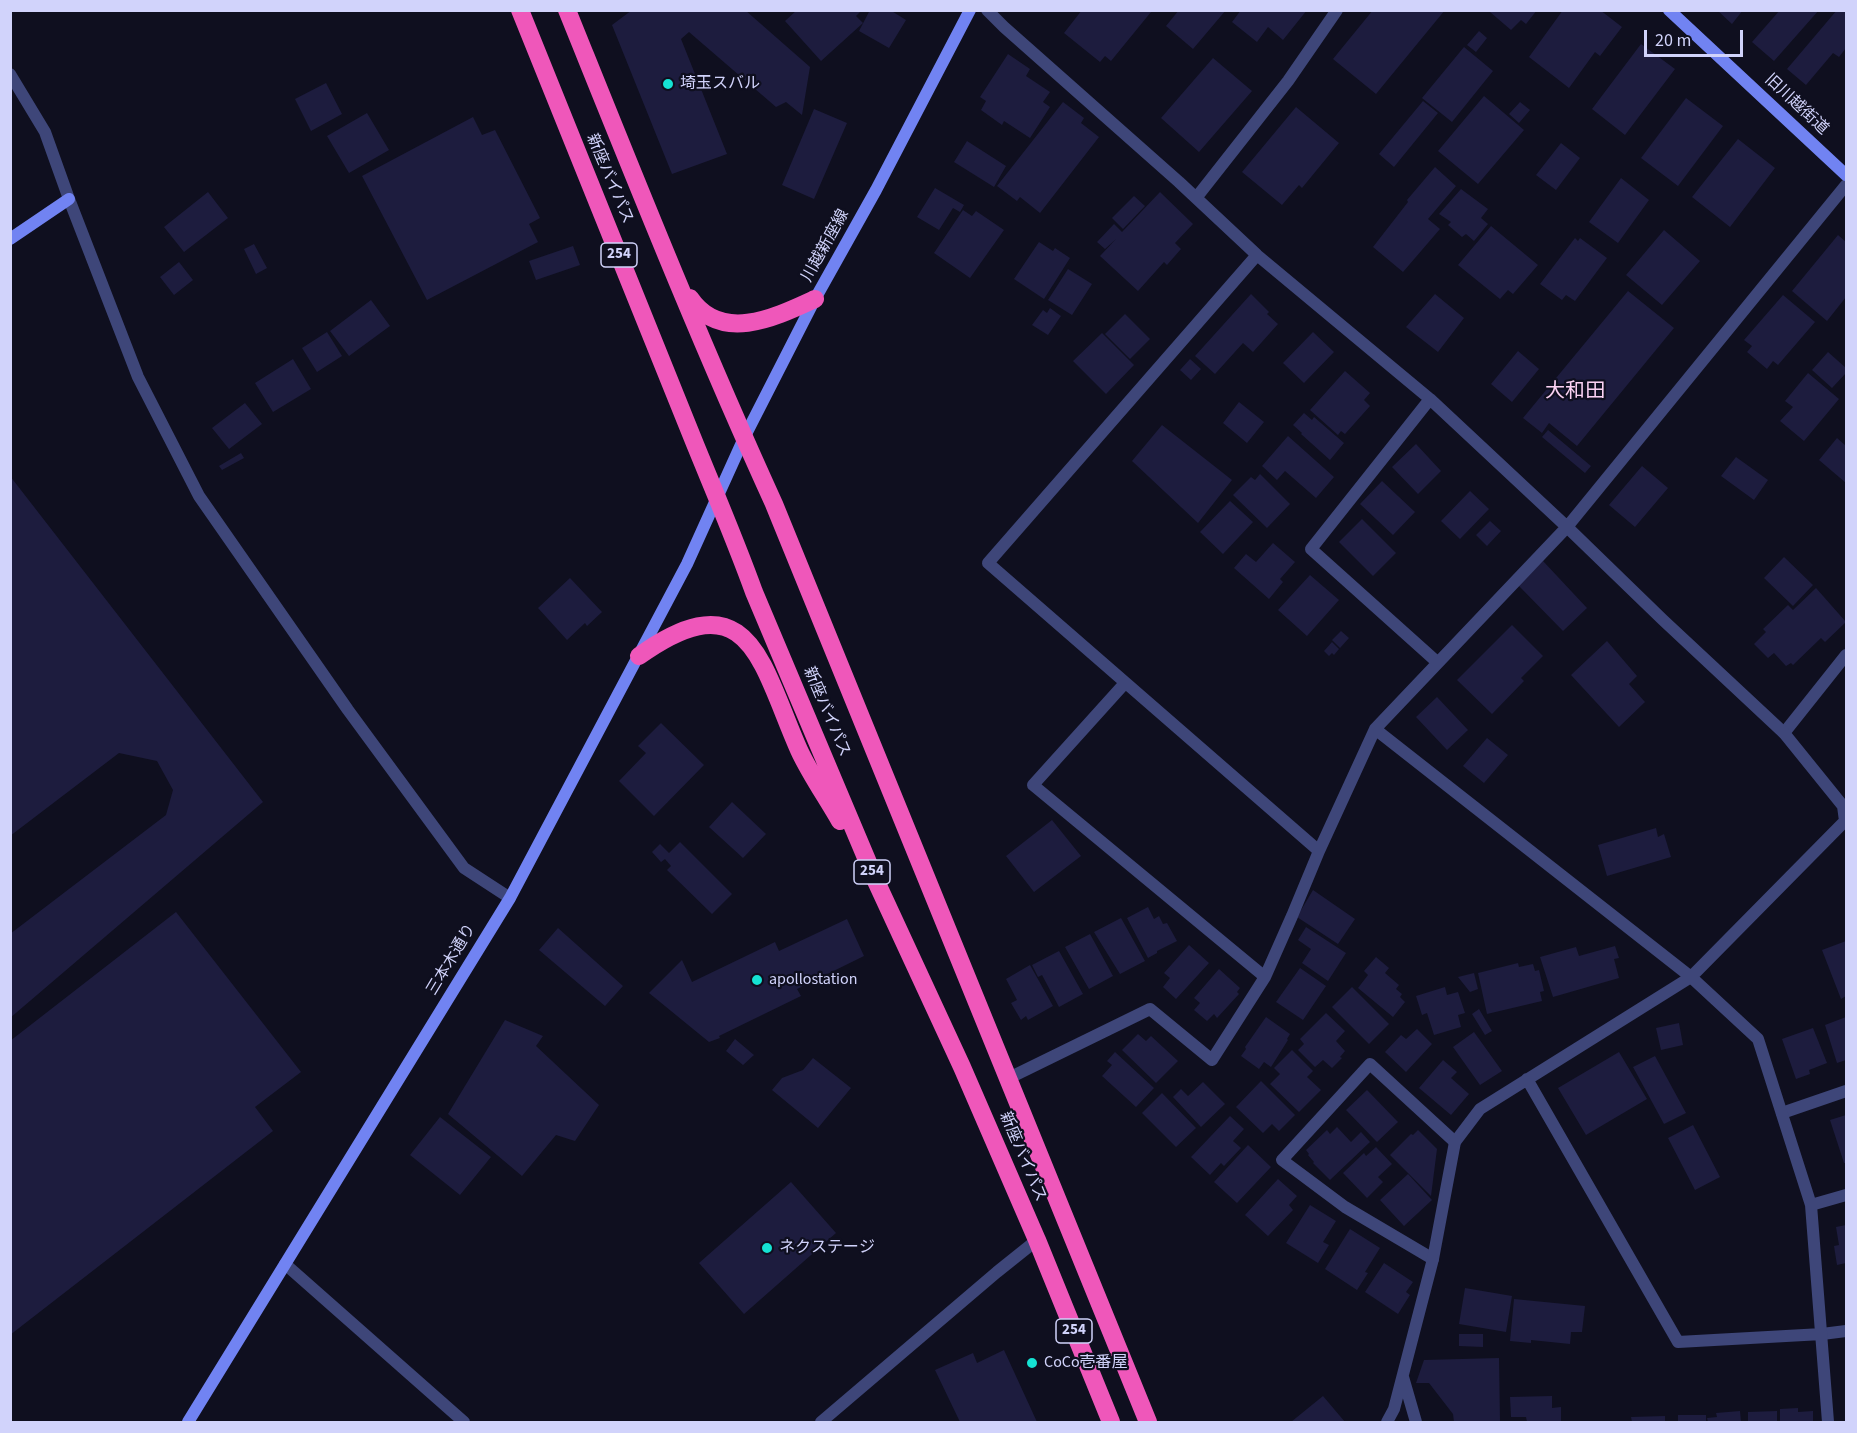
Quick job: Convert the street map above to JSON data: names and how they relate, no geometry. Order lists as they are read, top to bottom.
{
  "streets": {
    "highway": ["新座バイパス", "254"],
    "street": ["旧川越街道", "川越新座線", "三本木通り"]
  },
  "crossings": [
    ["新座バイパス", "川越新座線"],
    ["新座バイパス", "三本木通り"],
    ["川越新座線", "三本木通り"]
  ],
  "districts": ["大和田"],
  "places": [
    "埼玉スバル",
    "apollostation",
    "ネクステージ",
    "CoCo壱番屋"
  ],
  "scale_bar": "20 m"
}
